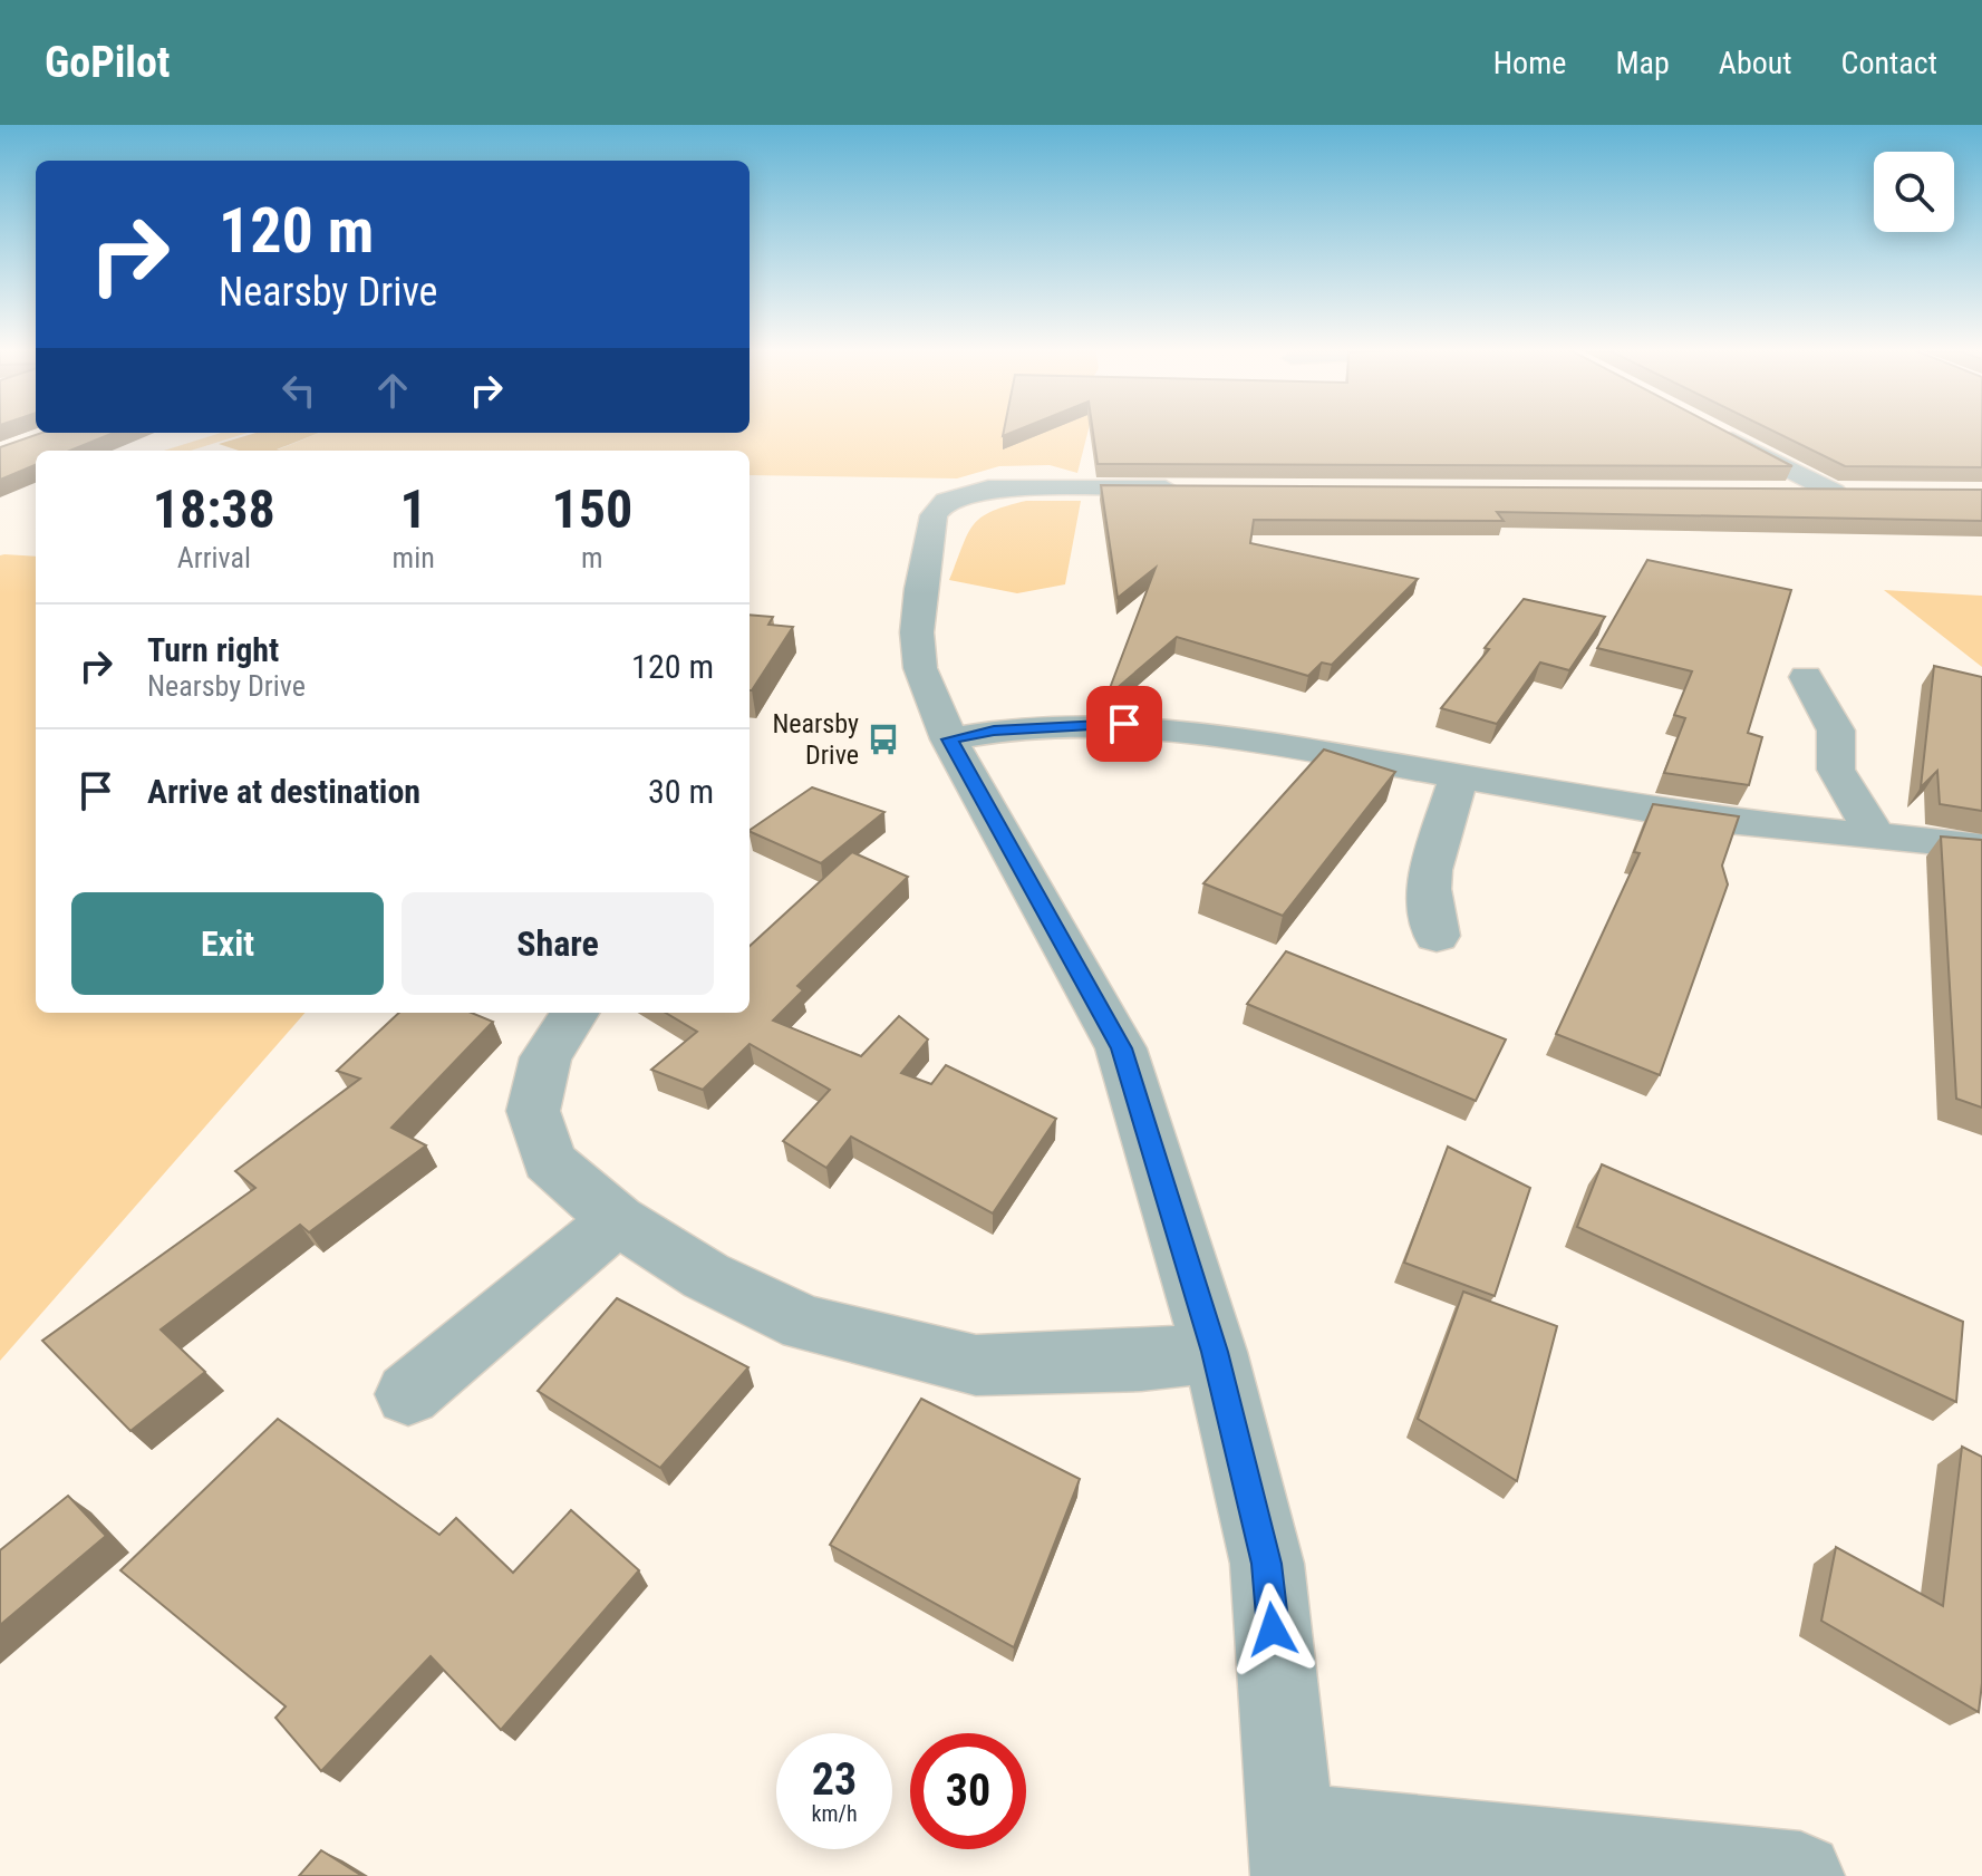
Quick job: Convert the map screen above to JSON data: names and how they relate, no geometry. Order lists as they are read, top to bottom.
{
  "places": {
    "bus stop": ["Nearsby Drive"]
  },
  "page": {
    "header": "GoPilot",
    "nav": [
      "Home",
      "Map",
      "About",
      "Contact"
    ],
    "turn": ["120 m", "Nearsby Drive"],
    "eta": [
      "18:38",
      "Arrival",
      "1",
      "min",
      "150",
      "m"
    ],
    "list": [
      {
        "name": "Turn right",
        "note": "Nearsby Drive",
        "value": "120 m"
      },
      {
        "name": "Arrive at destination",
        "value": "30 m"
      }
    ],
    "buttons": ["Exit", "Share"],
    "speed": "23 km/h",
    "limit": "30"
  }
}
